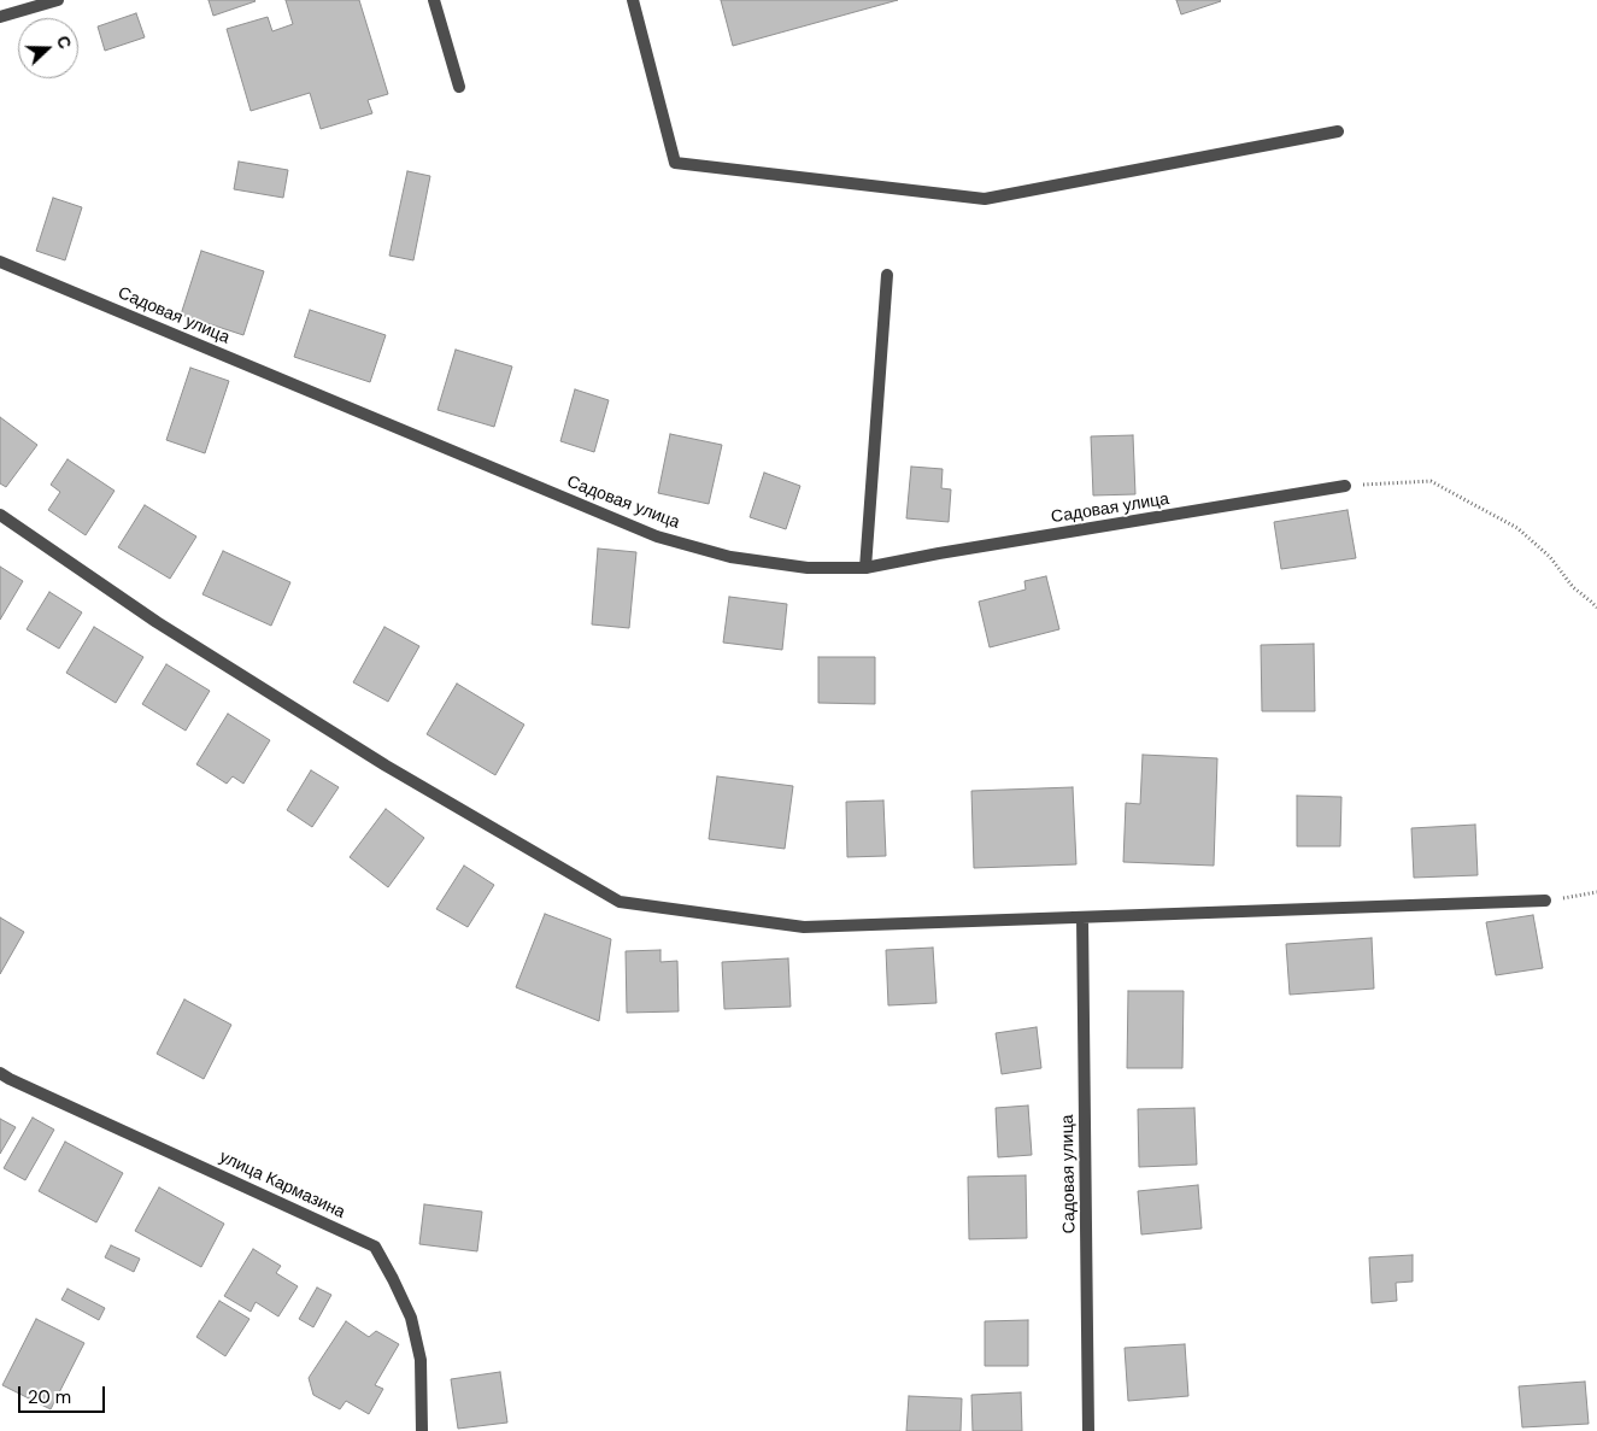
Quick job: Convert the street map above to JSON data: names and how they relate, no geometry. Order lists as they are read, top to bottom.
{
  "streets": {
    "street": ["Садовая улица", "улица Кармазина"]
  },
  "scale_bar": "20 m",
  "north": "right"
}
